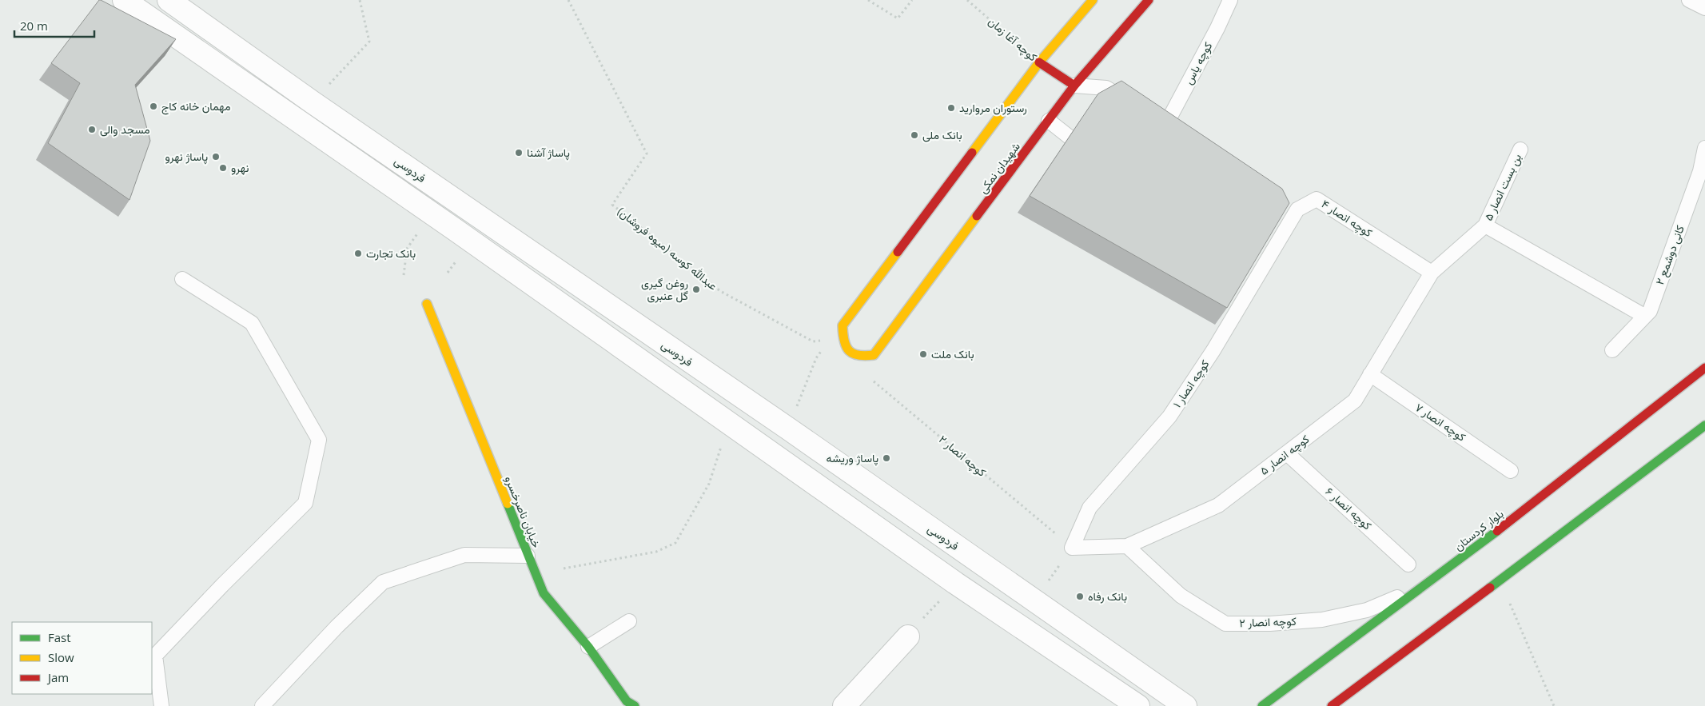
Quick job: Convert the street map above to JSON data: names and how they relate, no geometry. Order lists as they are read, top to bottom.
{
  "streets": {
    "main road": ["شهیدان نمکی", "خیابان ناصرخسرو", "بلوار کردستان"],
    "street": ["فردوسی"],
    "lane": [
      "کوچه یاس",
      "بن بست انصار ۵",
      "کوچه انصار ۴",
      "کانی دوشمع ۲",
      "کوچه انصار ۱",
      "کوچه انصار ۷",
      "کوچه انصار ۵",
      "کوچه انصار ۲",
      "کوچه انصار ۶"
    ],
    "path": ["کوچه آغا زمان", "عبدالله کوسه (میوه فروشان)"]
  },
  "crossings": [
    ["شهیدان نمکی", "کوچه انصار ۲"],
    ["بن بست انصار ۵", "کوچه انصار ۴"],
    ["بن بست انصار ۵", "کوچه انصار ۵"],
    ["کوچه انصار ۴", "کوچه انصار ۱"],
    ["کوچه انصار ۴", "کوچه انصار ۵"],
    ["کوچه انصار ۱", "کوچه انصار ۵"],
    ["کوچه انصار ۱", "کوچه انصار ۲"],
    ["کوچه انصار ۷", "کوچه انصار ۵"],
    ["کوچه انصار ۵", "کوچه انصار ۲"],
    ["کوچه انصار ۵", "کوچه انصار ۶"],
    ["کوچه انصار ۲", "بلوار کردستان"]
  ],
  "places": [
    "مهمان خانه کاج",
    "رستوران مروارید",
    "مسجد والی",
    "بانک ملی",
    "پاساژ آشنا",
    "پاساژ نهرو",
    "نهرو",
    "بانک تجارت",
    "روغن گیری گل عنبری",
    "بانک ملت",
    "پاساژ وریشه",
    "بانک رفاه"
  ],
  "legend": ["Fast", "Slow", "Jam"],
  "scale_bar": "20 m"
}
